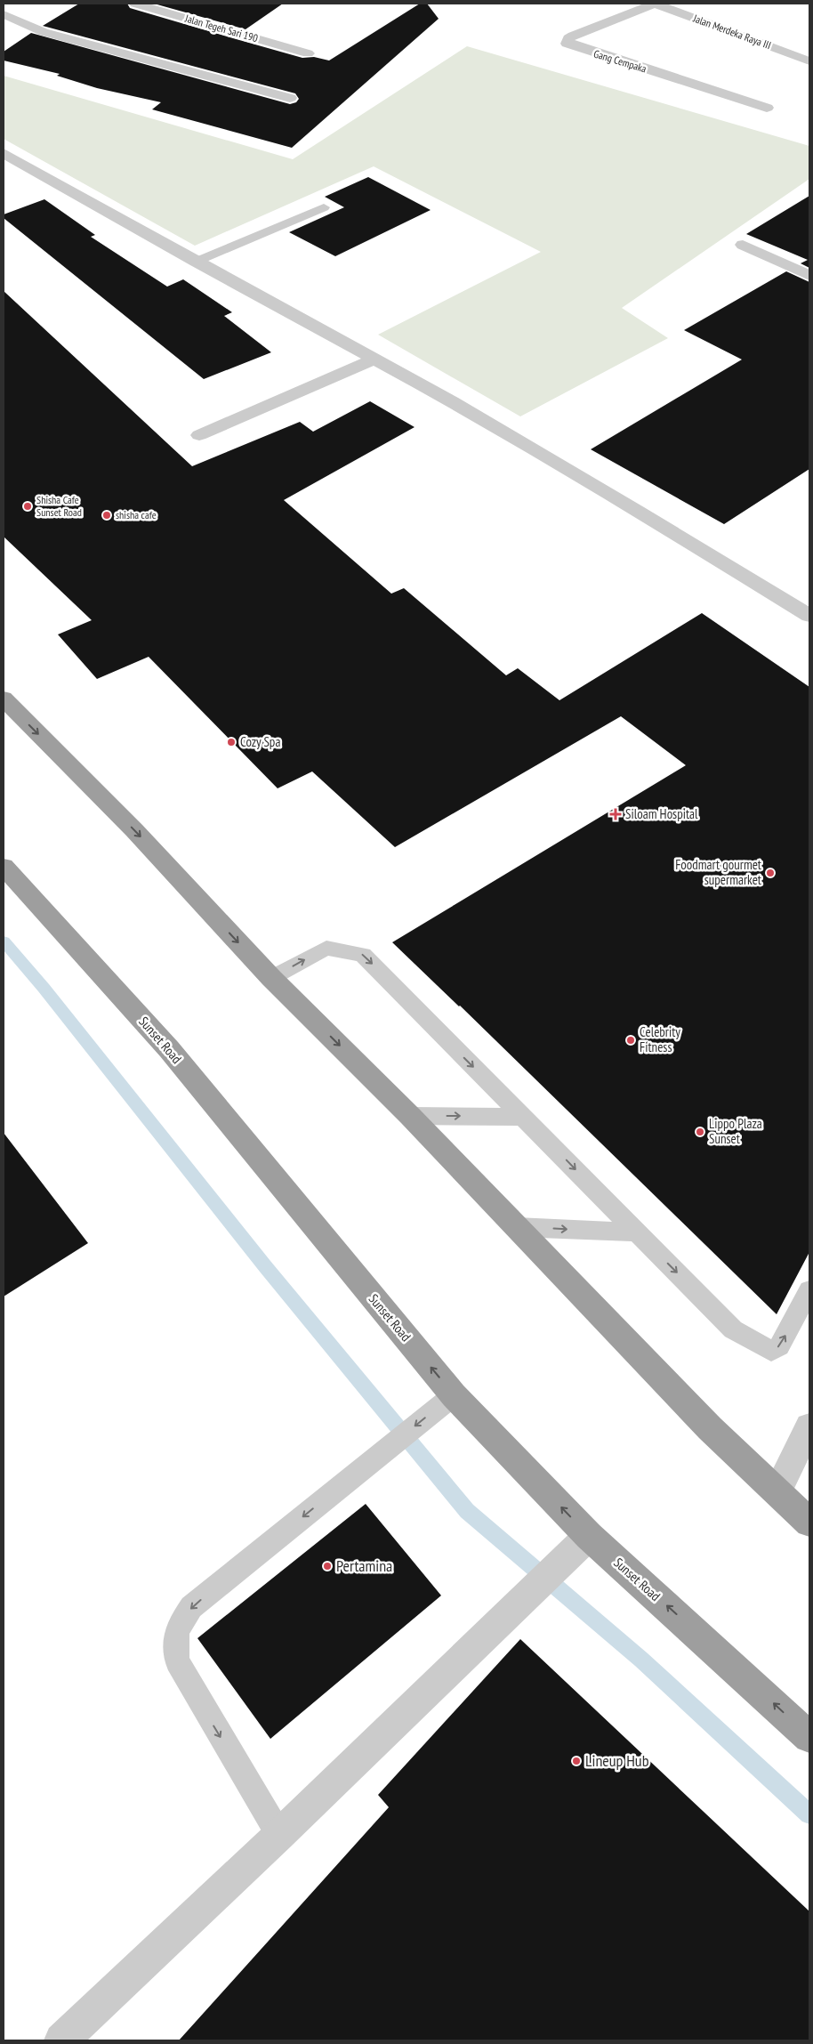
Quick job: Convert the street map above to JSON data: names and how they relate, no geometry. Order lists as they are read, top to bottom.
{
  "streets": {
    "highway": ["Sunset Road"],
    "street": ["Jalan Tegeh Sari 190", "Jalan Merdeka Raya III", "Gang Cempaka"]
  },
  "crossings": [
    ["Jalan Merdeka Raya III", "Gang Cempaka"]
  ],
  "places": {
    "other": [
      "Shisha Cafe Sunset Road",
      "shisha cafe",
      "Cozy Spa",
      "Foodmart gourmet supermarket",
      "Celebrity Fitness",
      "Lippo Plaza Sunset",
      "Pertamina",
      "Lineup Hub"
    ],
    "health": ["Siloam Hospital"]
  }
}
